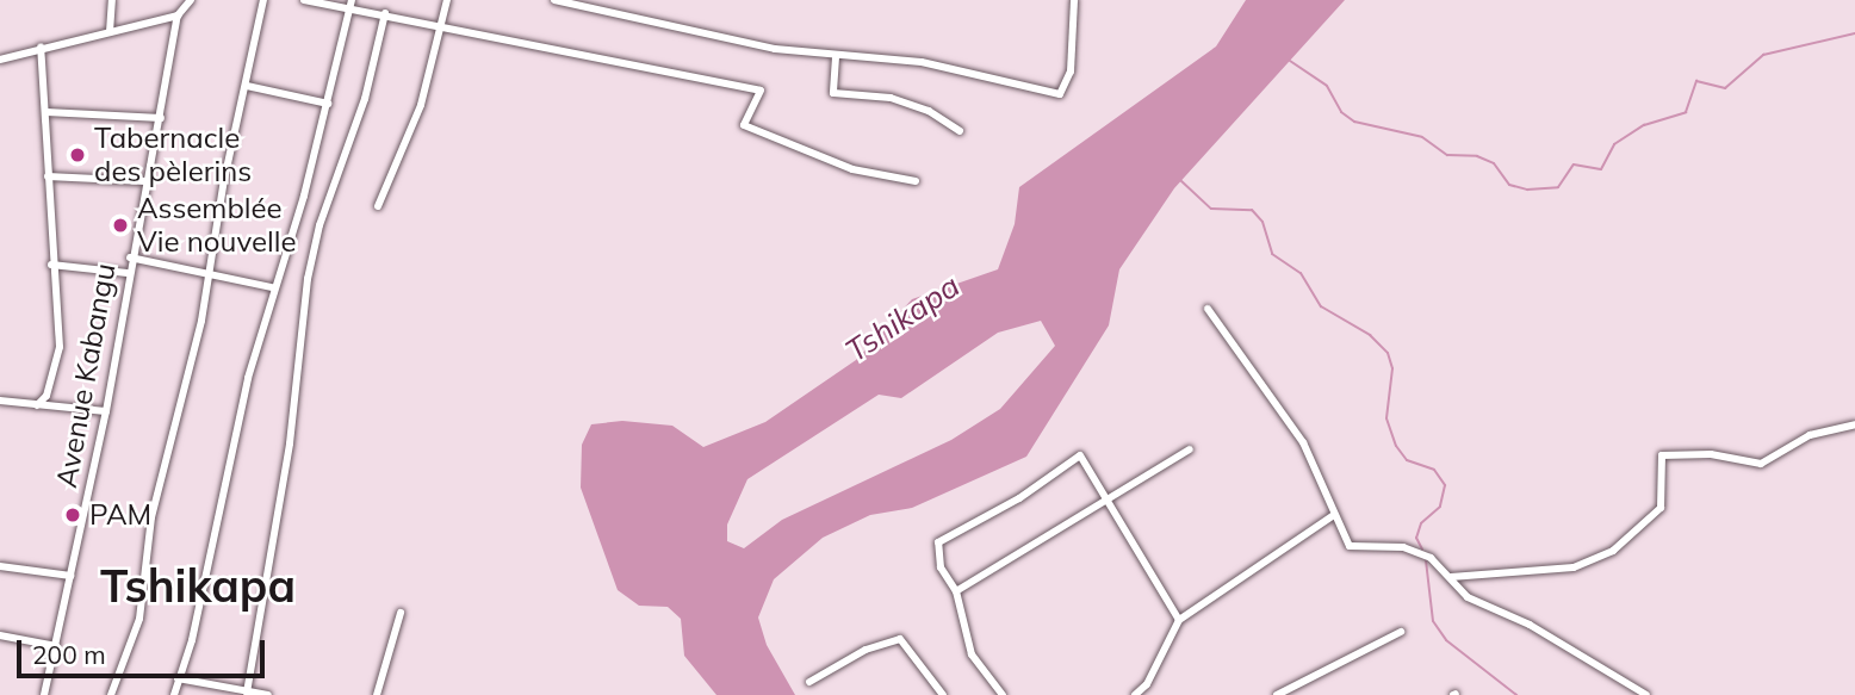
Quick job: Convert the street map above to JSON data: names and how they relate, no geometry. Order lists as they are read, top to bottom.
{
  "streets": {
    "street": ["Avenue Kabangu"]
  },
  "districts": ["Tshikapa"],
  "water": ["Tshikapa"],
  "places": ["Tabernacle des pèlerins", "Assemblée Vie nouvelle", "PAM"],
  "scale_bar": "200 m"
}
